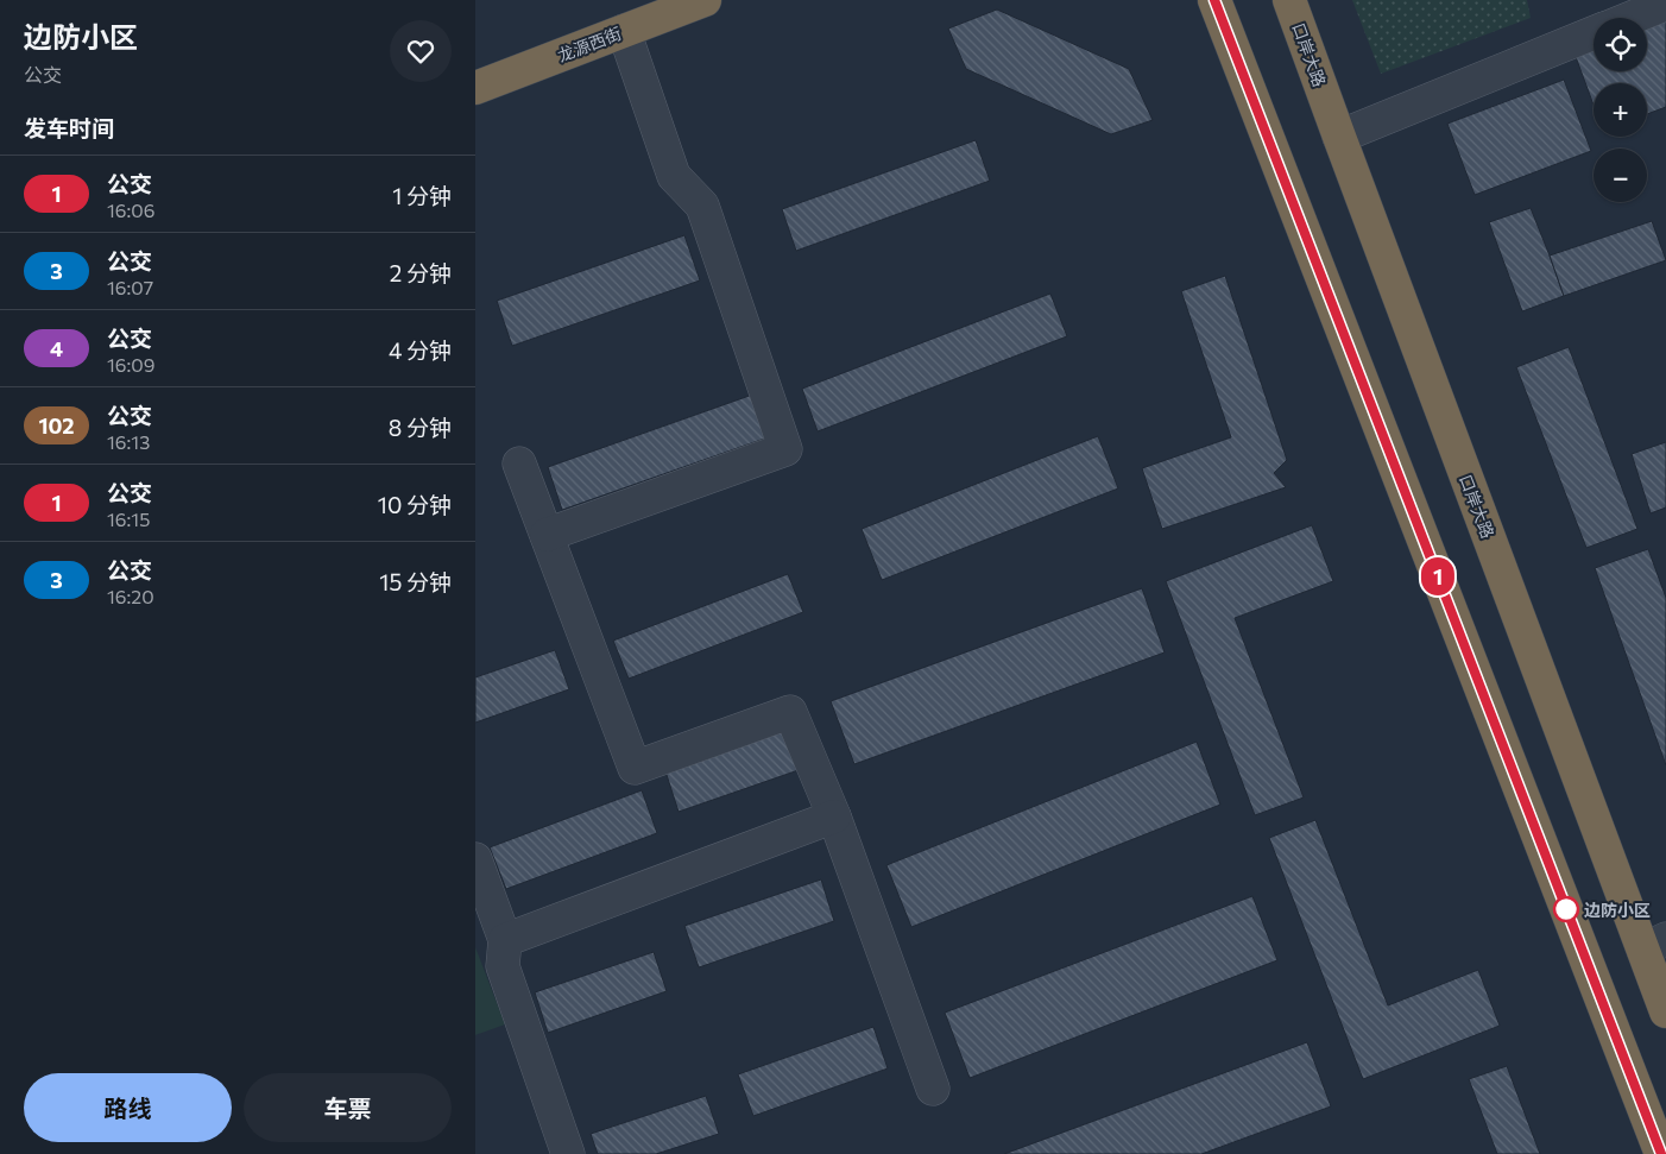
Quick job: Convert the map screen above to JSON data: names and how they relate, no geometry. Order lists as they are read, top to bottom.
{
  "streets": {
    "highway": ["龙源西街", "口岸大路"]
  },
  "places": ["边防小区"],
  "lines": ["bus line 1"],
  "page": {
    "heading": [
      ["边防小区", "公交"],
      "发车时间"
    ],
    "on_map": "1",
    "map_buttons": ["+", "−"],
    "list": [
      {
        "mark": "1",
        "name": "公交",
        "note": "16:06",
        "value": "1 分钟"
      },
      {
        "mark": "3",
        "name": "公交",
        "note": "16:07",
        "value": "2 分钟"
      },
      {
        "mark": "4",
        "name": "公交",
        "note": "16:09",
        "value": "4 分钟"
      },
      {
        "mark": "102",
        "name": "公交",
        "note": "16:13",
        "value": "8 分钟"
      },
      {
        "mark": "1",
        "name": "公交",
        "note": "16:15",
        "value": "10 分钟"
      },
      {
        "mark": "3",
        "name": "公交",
        "note": "16:20",
        "value": "15 分钟"
      }
    ],
    "buttons": ["路线", "车票"]
  }
}
